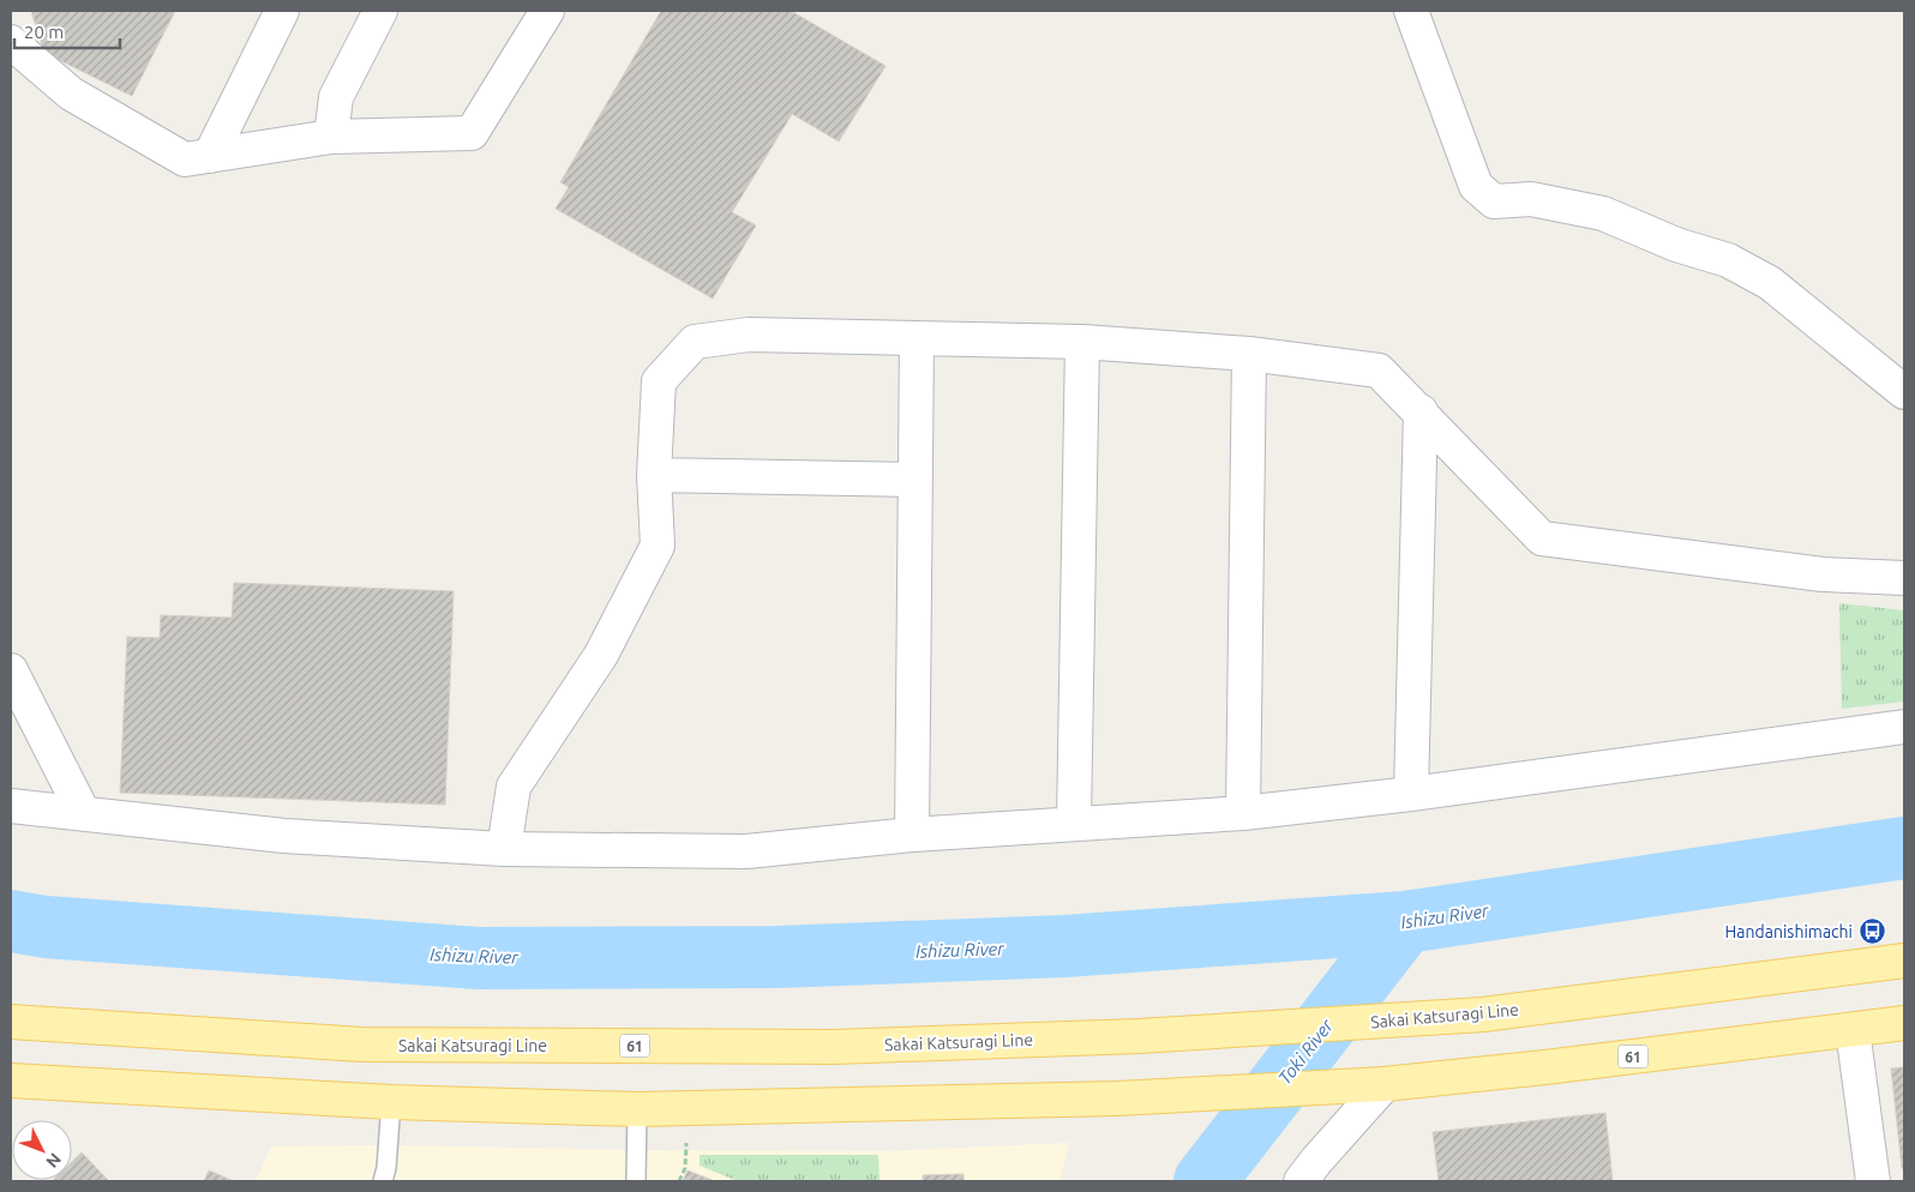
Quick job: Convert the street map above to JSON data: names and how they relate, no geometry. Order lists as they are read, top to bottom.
{
  "streets": {
    "main road": ["Sakai Katsuragi Line", "61"]
  },
  "water": ["Ishizu River", "Toki River"],
  "places": {
    "bus stop": ["Handanishimachi"]
  },
  "scale_bar": "20 m",
  "north": "bottom right"
}
